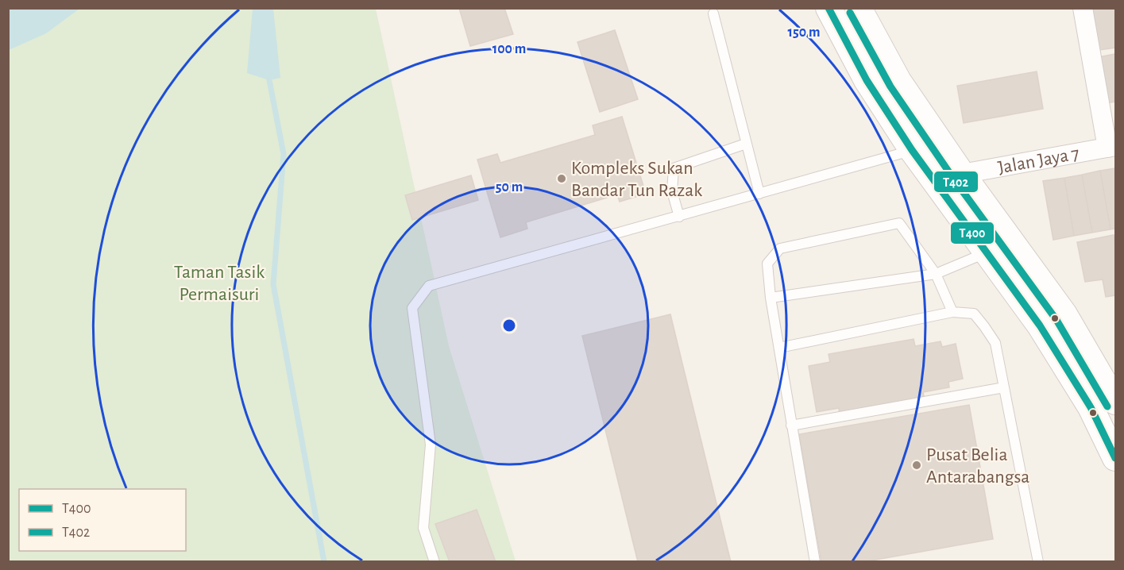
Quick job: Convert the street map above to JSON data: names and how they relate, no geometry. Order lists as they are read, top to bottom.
{
  "streets": {
    "street": ["Jalan Jaya 7"]
  },
  "parks": ["Taman Tasik Permaisuri"],
  "places": ["Kompleks Sukan Bandar Tun Razak", "Pusat Belia Antarabangsa"],
  "lines": ["transit line T400", "transit line T402"],
  "legend": ["T400", "T402"],
  "rings": ["150 m", "100 m", "50 m"]
}
